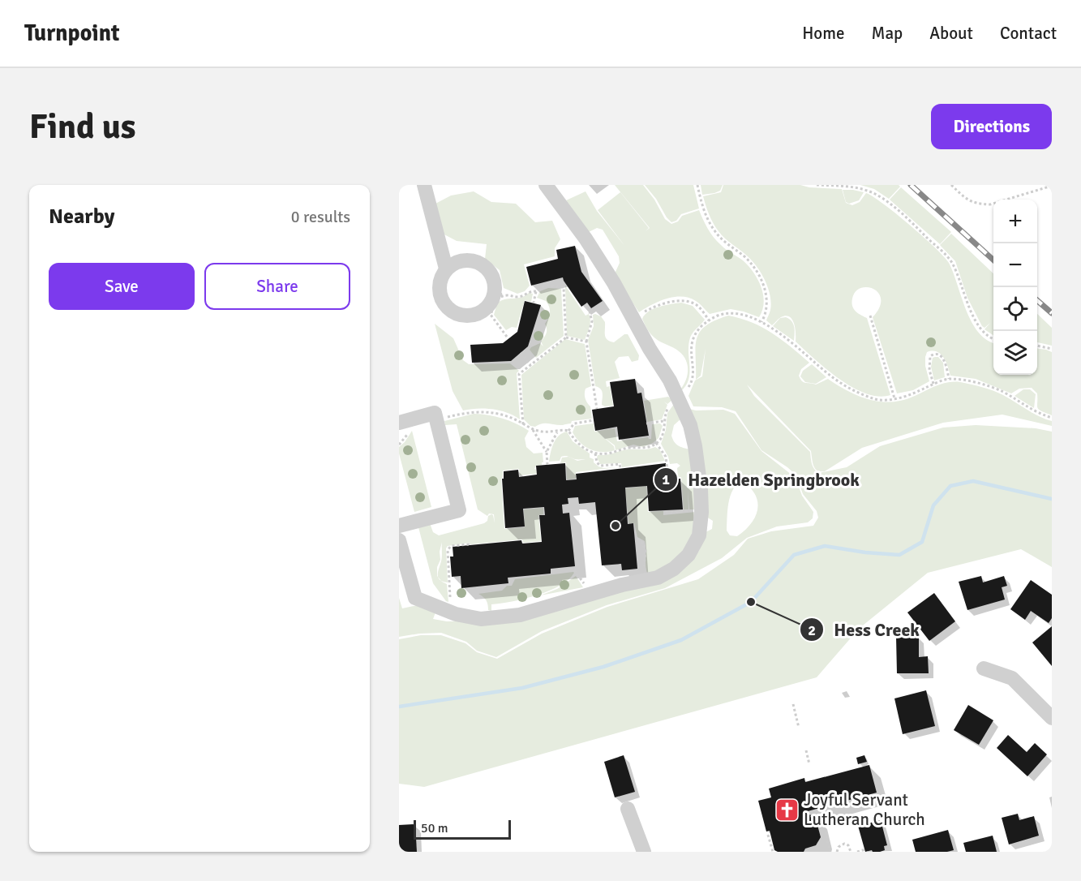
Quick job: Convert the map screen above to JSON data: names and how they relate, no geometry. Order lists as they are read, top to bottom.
{
  "places": {
    "other": ["Hazelden Springbrook", "Hess Creek"],
    "church": ["Joyful Servant Lutheran Church"]
  },
  "scale_bar": "50 m",
  "page": {
    "header": "Turnpoint",
    "nav": [
      "Home",
      "Map",
      "About",
      "Contact"
    ],
    "buttons": [
      "Directions",
      ["Save", "Share"]
    ],
    "title": "Find us",
    "heading": ["Nearby", "0 results"],
    "map_buttons": ["+", "−"],
    "scale": "50 m"
  }
}
